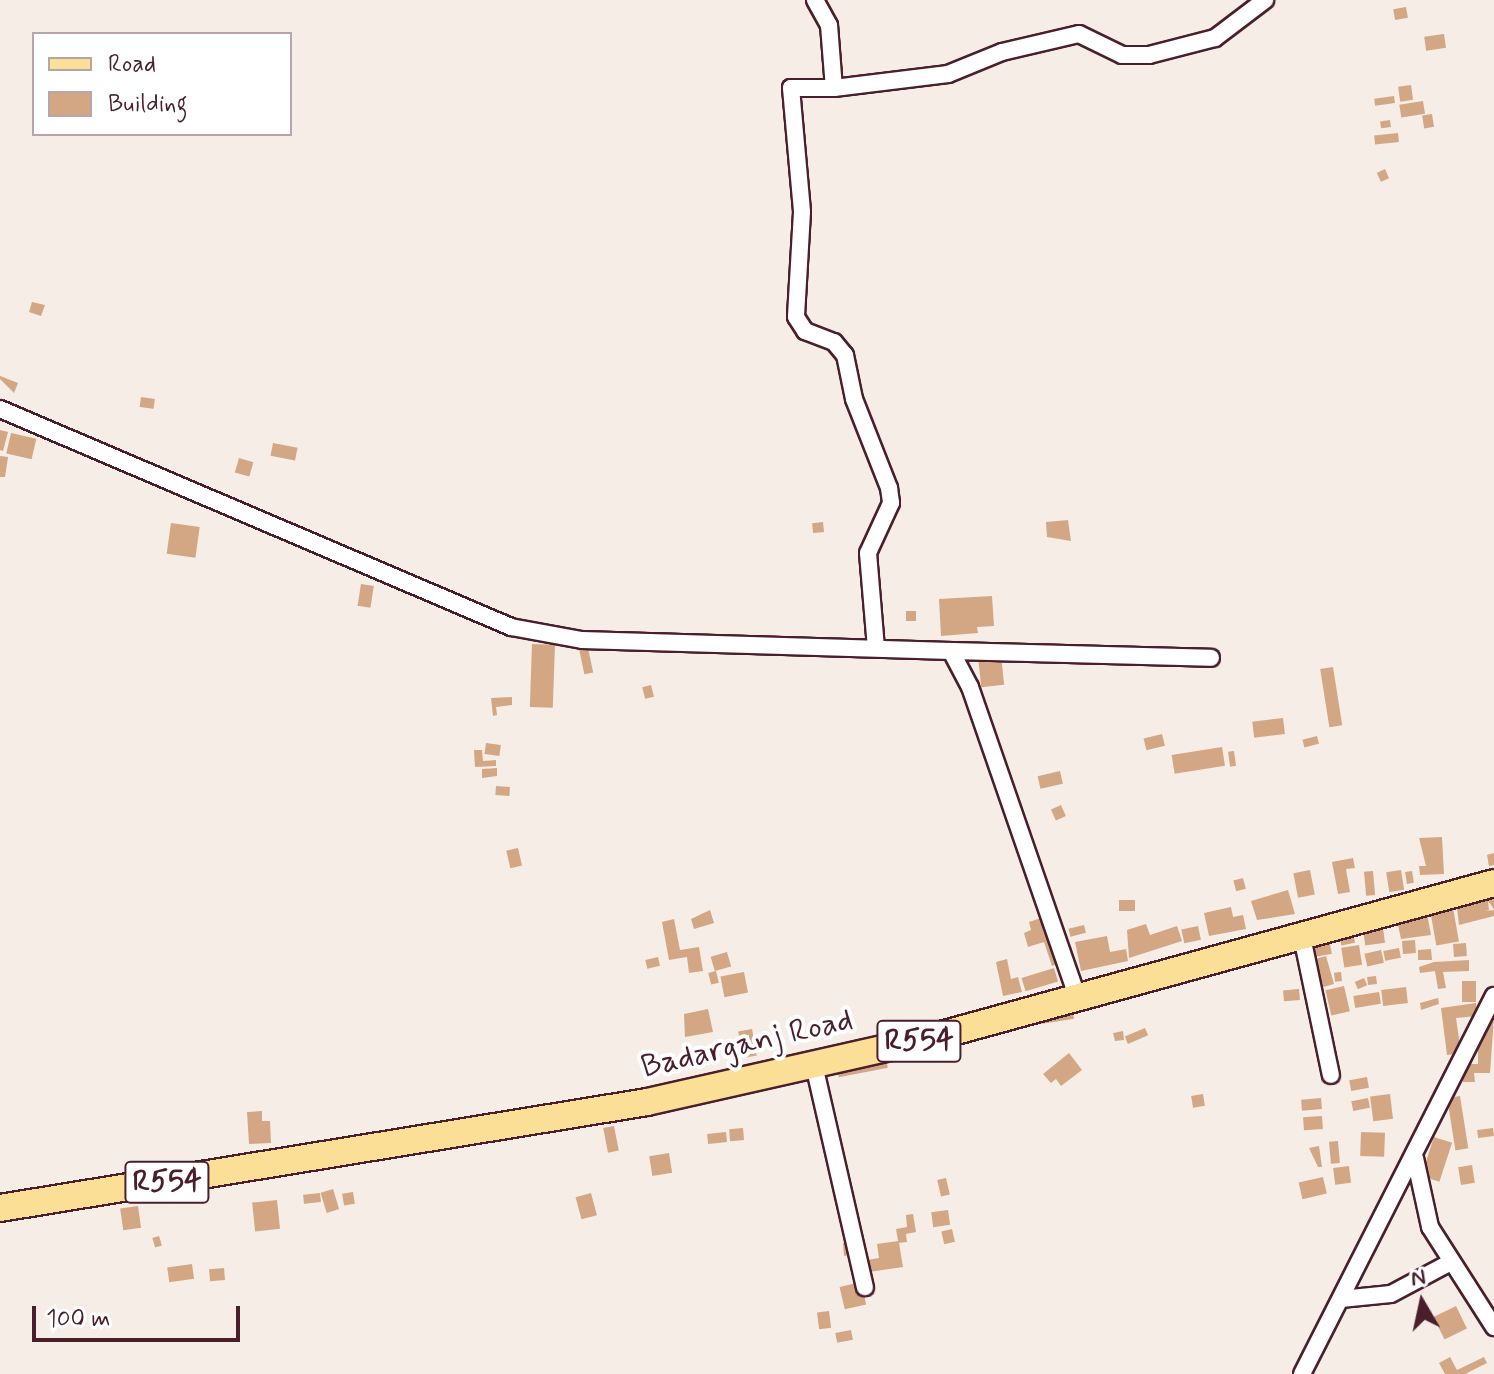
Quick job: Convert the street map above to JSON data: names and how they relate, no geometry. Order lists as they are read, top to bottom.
{
  "streets": {
    "main road": ["R554", "Badarganj Road"]
  },
  "legend": ["Road", "Building"],
  "scale_bar": "100 m",
  "north": "top"
}
